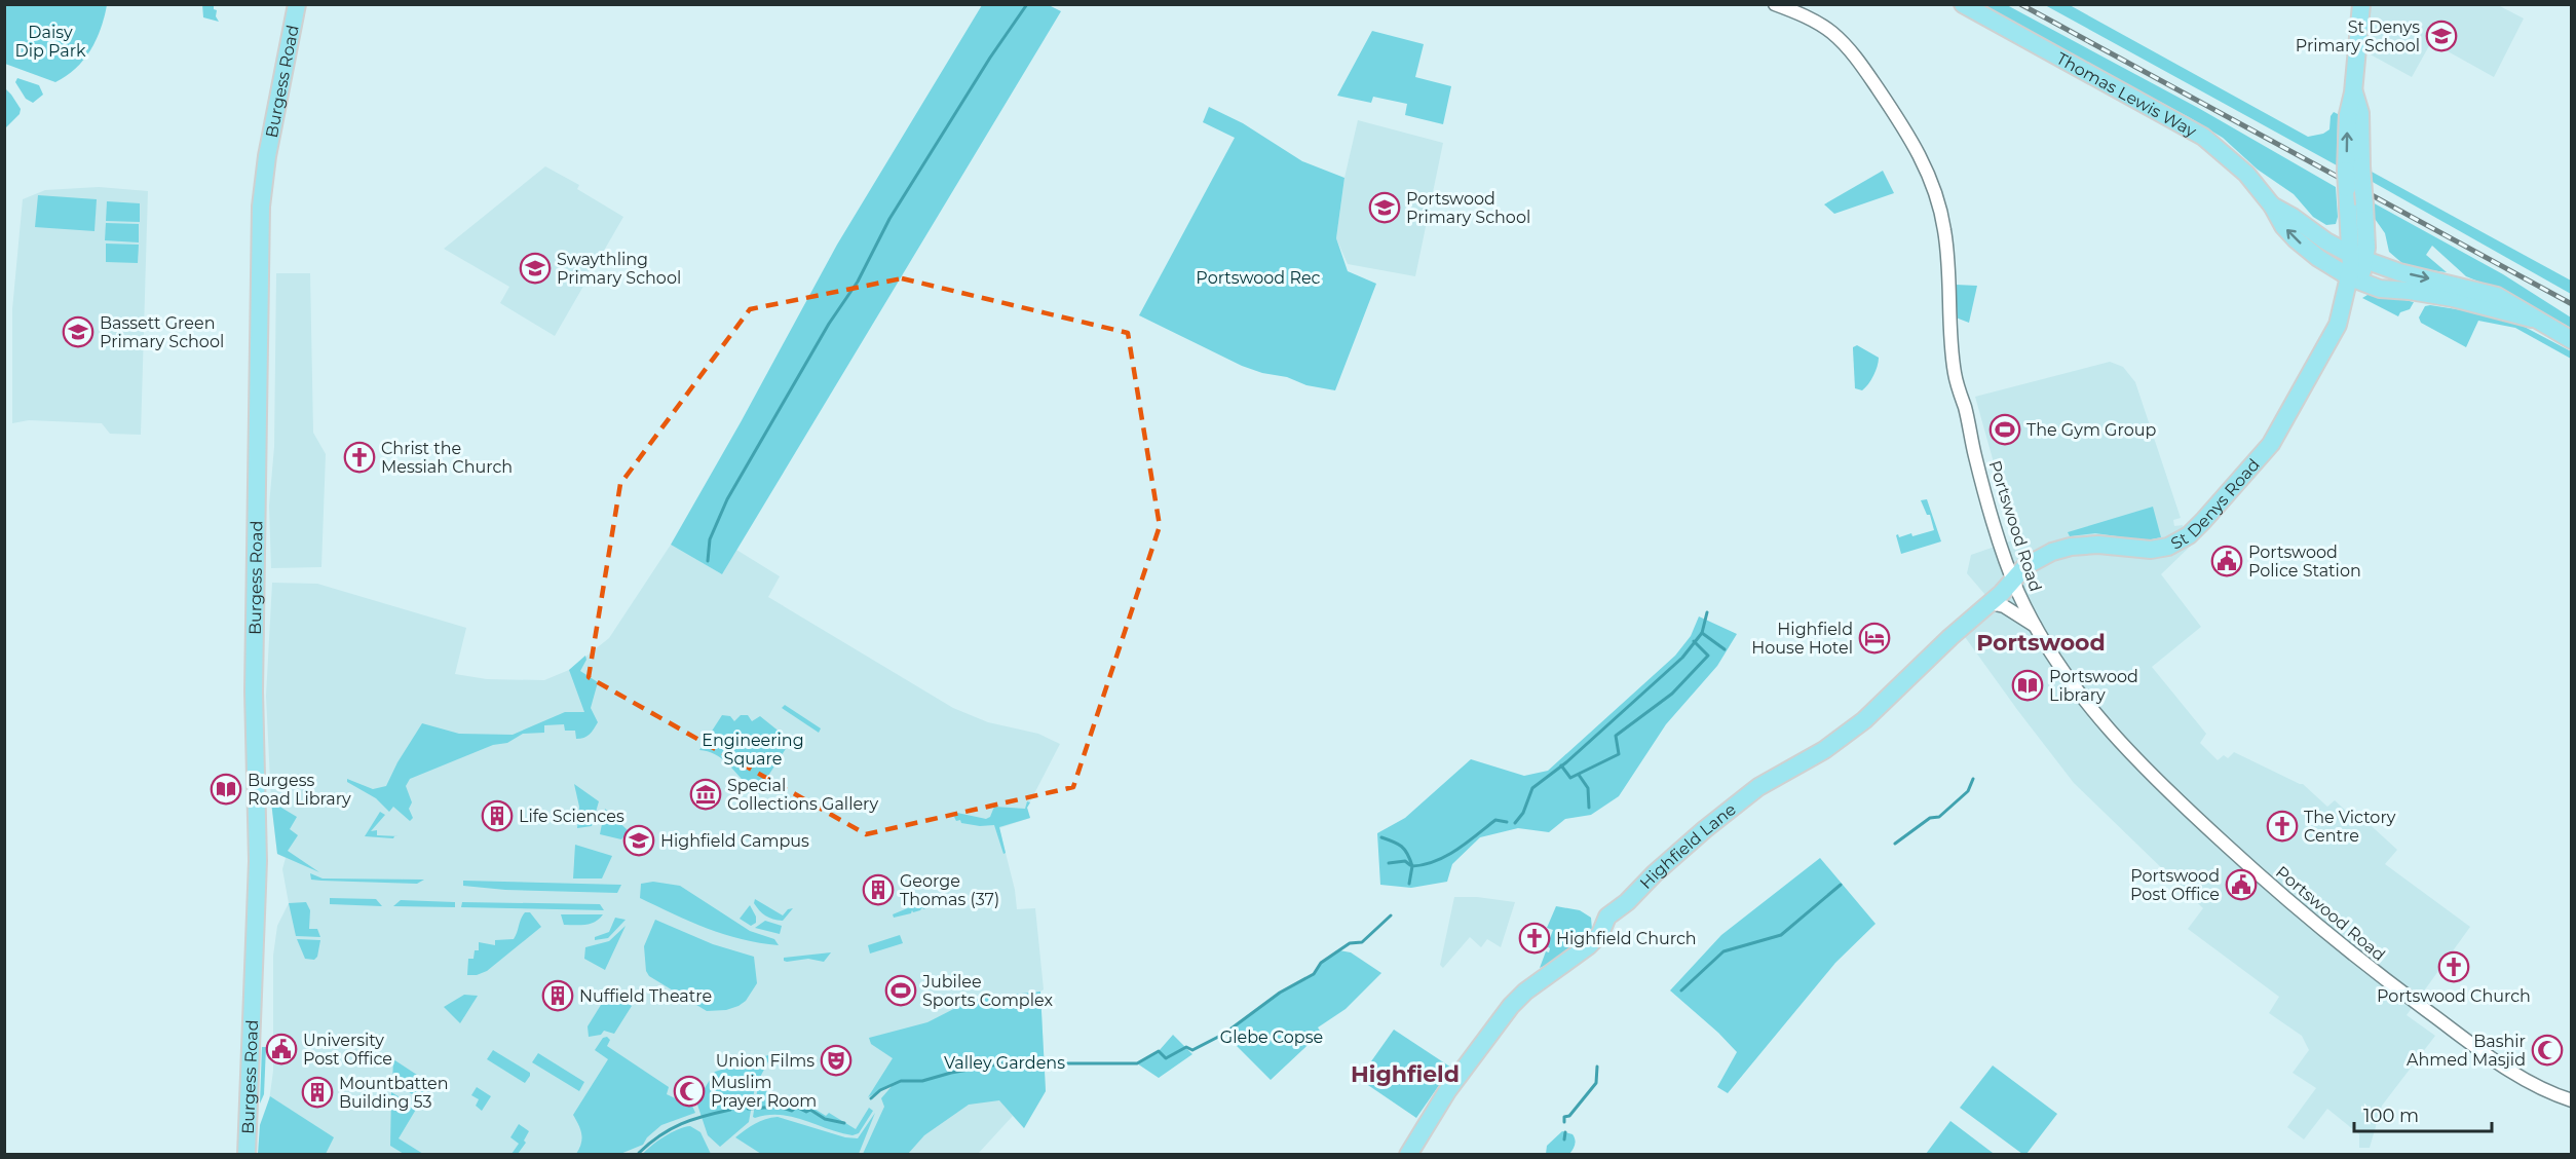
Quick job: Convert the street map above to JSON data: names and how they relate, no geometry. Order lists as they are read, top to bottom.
{
  "streets": {
    "main road": [
      "Burgess Road",
      "Thomas Lewis Way",
      "St Denys Road",
      "Highfield Lane"
    ],
    "street": ["Portswood Road"]
  },
  "crossings": [
    ["Thomas Lewis Way", "St Denys Road"],
    ["St Denys Road", "Portswood Road"],
    ["St Denys Road", "Highfield Lane"],
    ["Portswood Road", "Highfield Lane"]
  ],
  "districts": ["Portswood", "Highfield"],
  "parks": [
    "Daisy Dip Park",
    "Portswood Rec",
    "Engineering Square",
    "Glebe Copse",
    "Valley Gardens"
  ],
  "places": {
    "school or university": [
      "St Denys Primary School",
      "Portswood Primary School",
      "Swaythling Primary School",
      "Bassett Green Primary School",
      "Highfield Campus"
    ],
    "sports": ["The Gym Group", "Jubilee Sports Complex"],
    "church": [
      "Christ the Messiah Church",
      "The Victory Centre",
      "Highfield Church",
      "Portswood Church"
    ],
    "public building": ["Portswood Police Station", "Portswood Post Office", "University Post Office"],
    "hotel": ["Highfield House Hotel"],
    "library": ["Portswood Library", "Burgess Road Library"],
    "museum": ["Special Collections Gallery"],
    "building": [
      "Life Sciences",
      "George Thomas (37)",
      "Nuffield Theatre",
      "Mountbatten Building 53"
    ],
    "mosque": ["Bashir Ahmed Masjid", "Muslim Prayer Room"],
    "theatre": ["Union Films"]
  },
  "scale_bar": "100 m"
}
